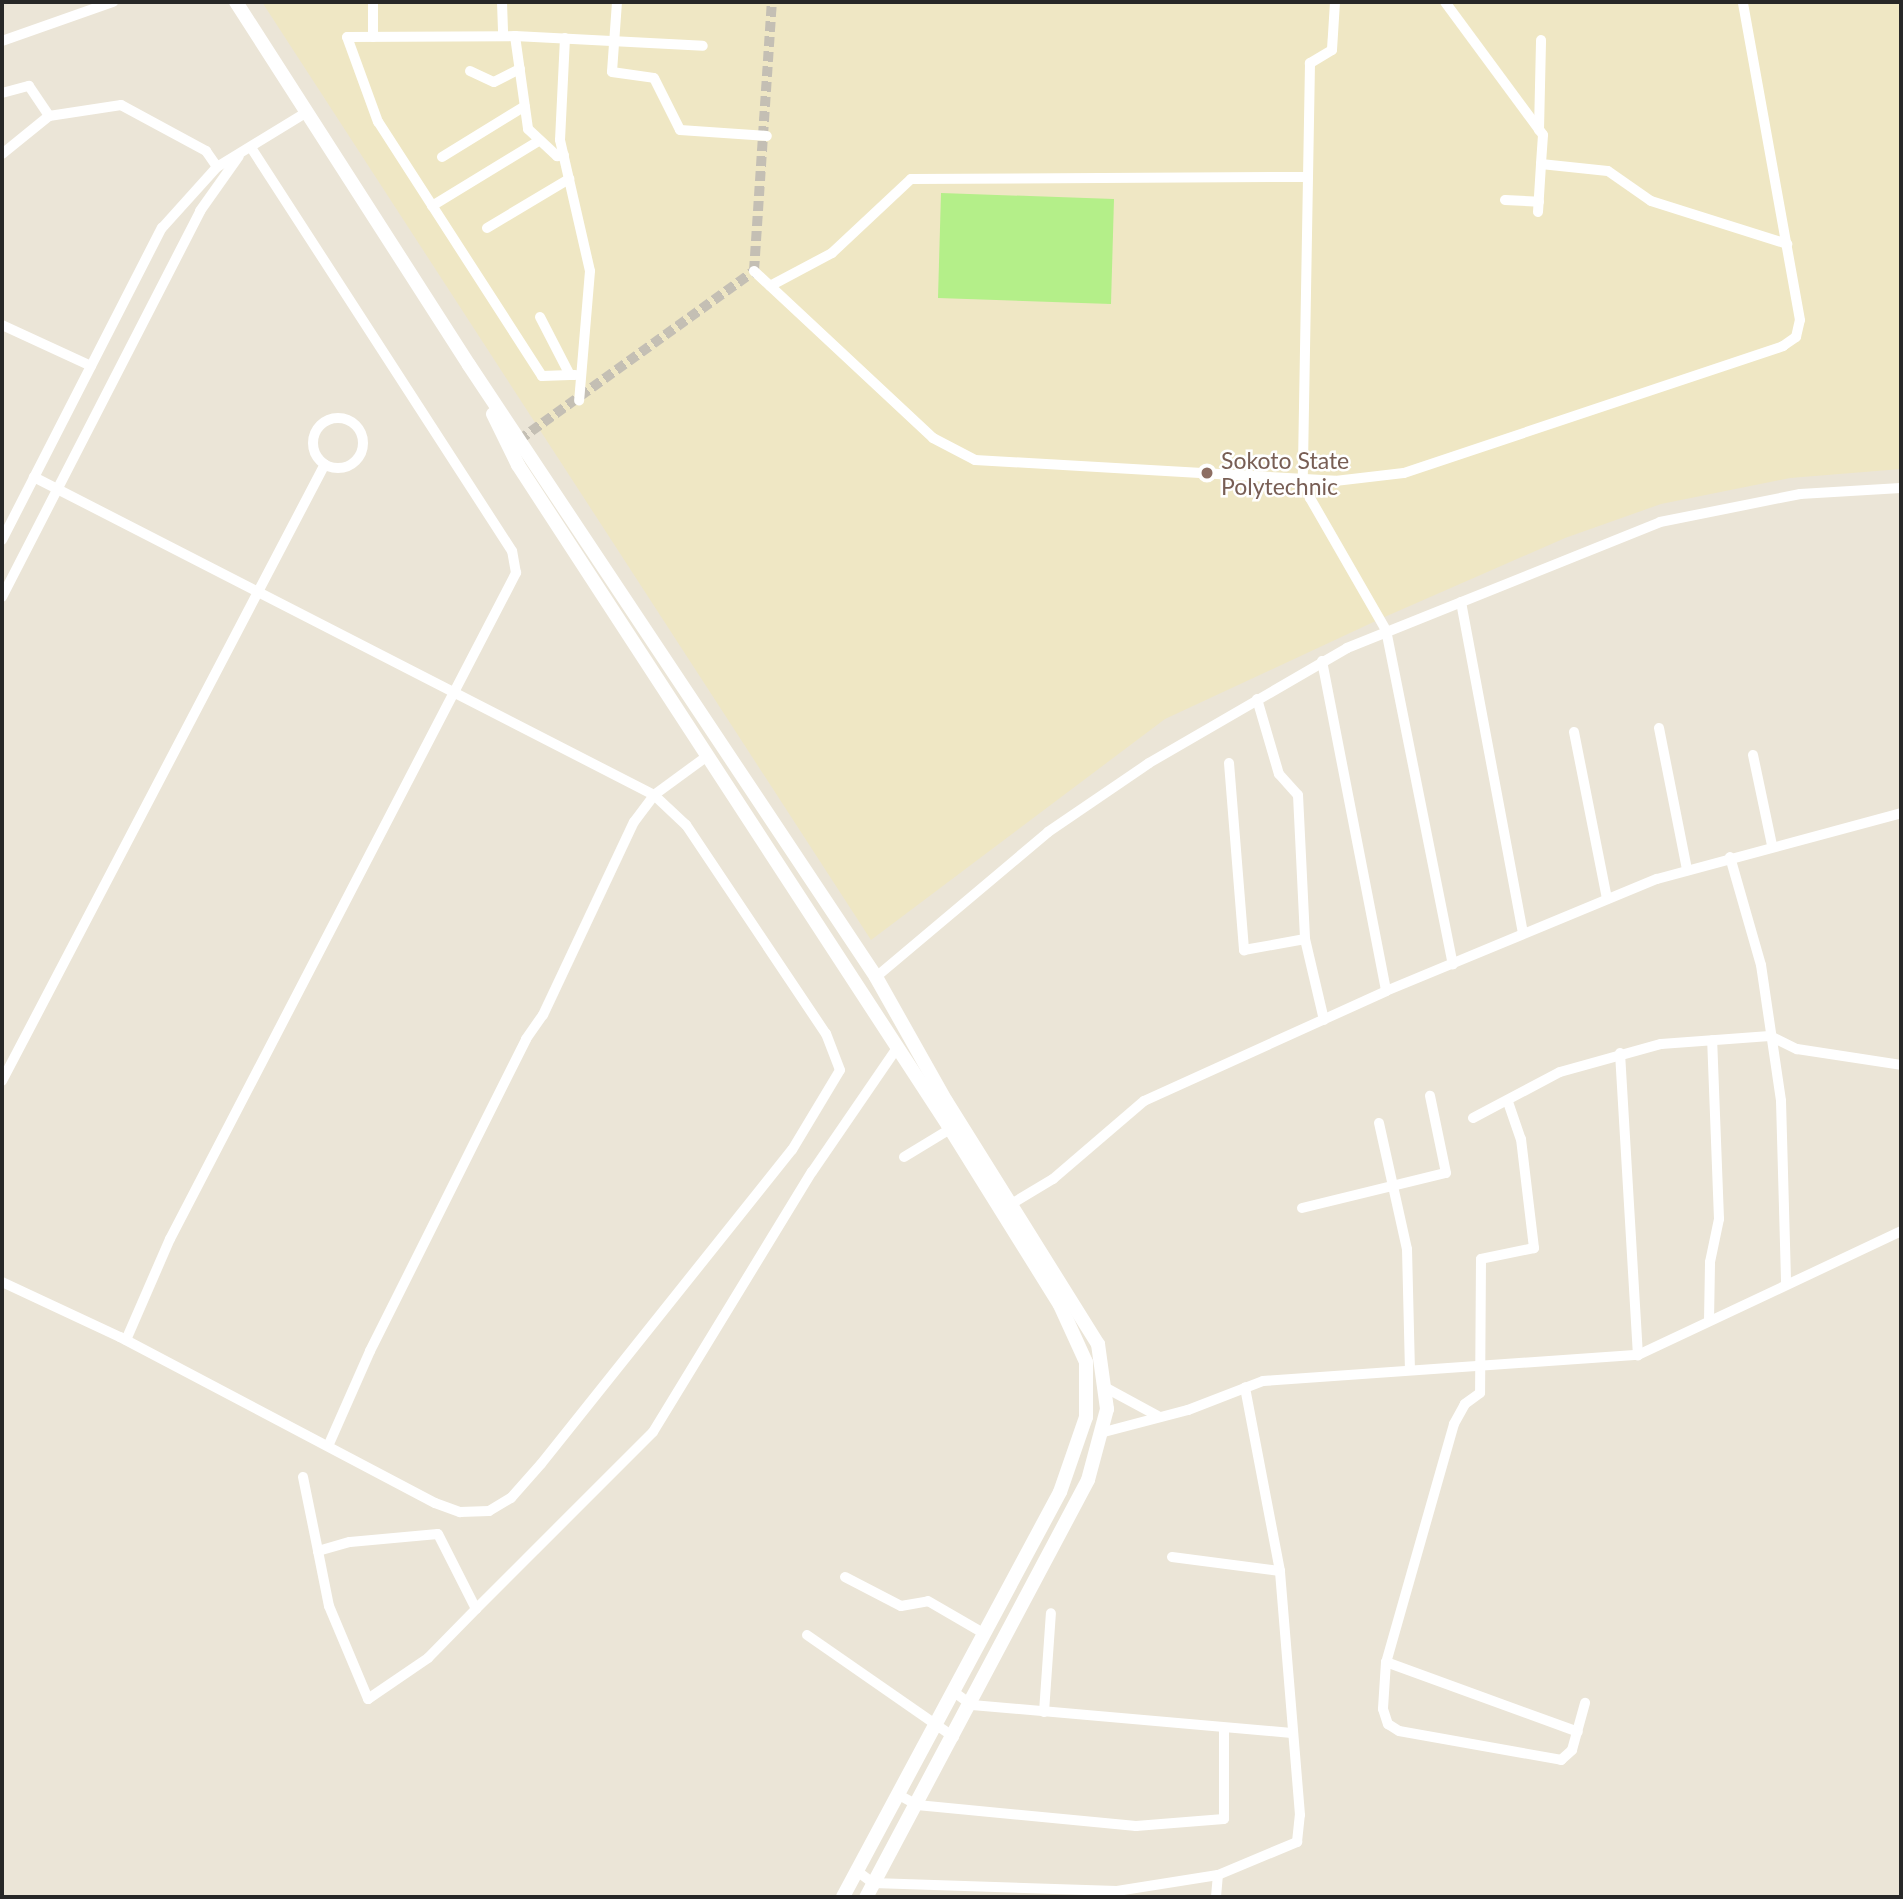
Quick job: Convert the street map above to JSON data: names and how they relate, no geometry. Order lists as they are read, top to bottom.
{
  "places": ["Sokoto State Polytechnic"]
}
